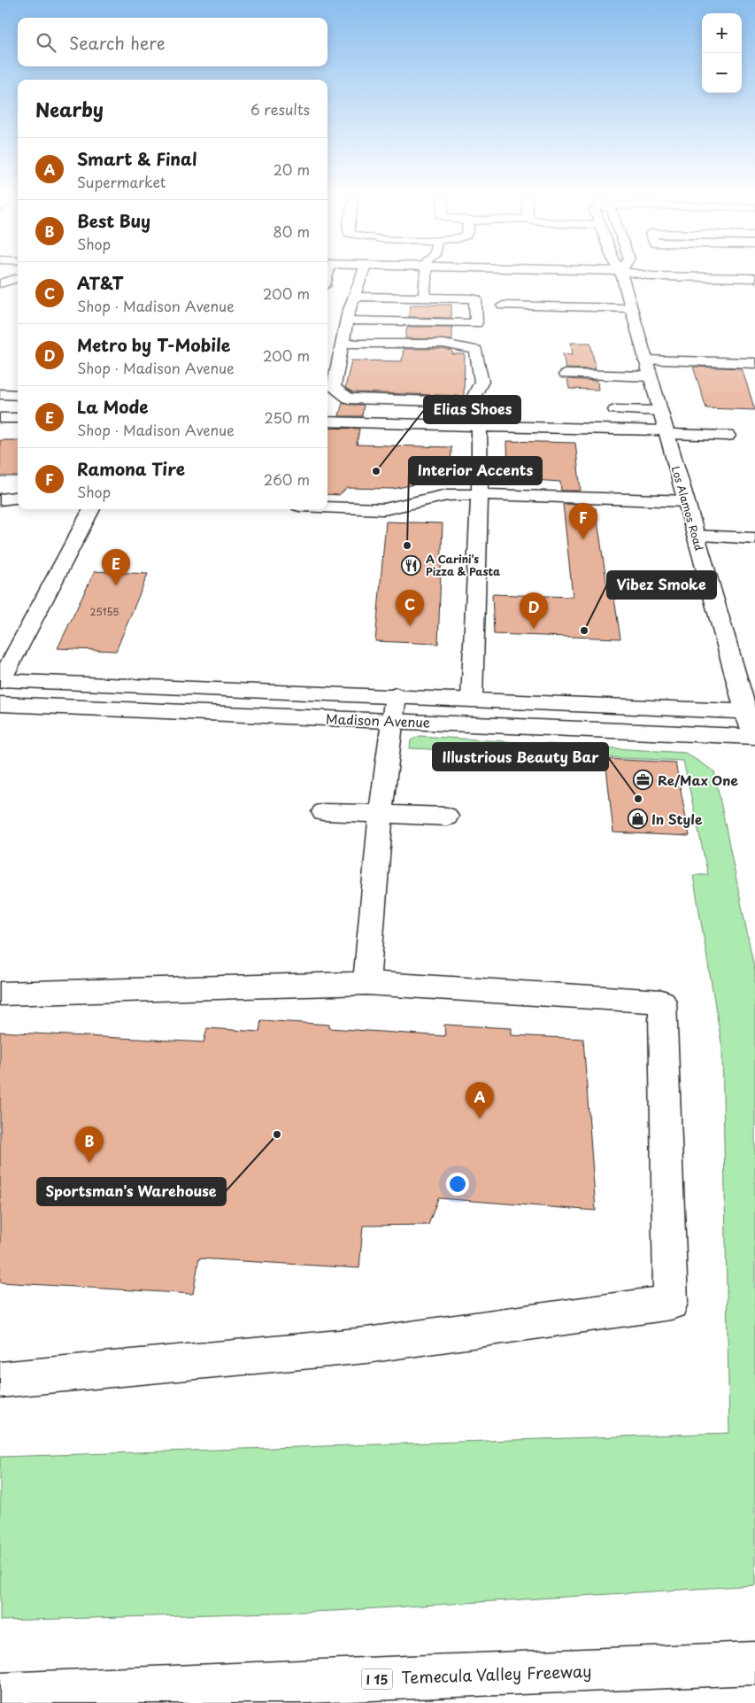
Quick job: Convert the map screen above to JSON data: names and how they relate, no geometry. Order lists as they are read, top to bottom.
{
  "streets": {
    "main road": [
      "Los Alamos Road",
      "Madison Avenue",
      "Temecula Valley Freeway",
      "I 15"
    ]
  },
  "crossings": [
    ["Los Alamos Road", "Madison Avenue"]
  ],
  "places": {
    "other": [
      "Elias Shoes",
      "Interior Accents",
      "Vibez Smoke",
      "Illustrious Beauty Bar",
      "Sportsman's Warehouse"
    ],
    "restaurant": ["A Carini's Pizza & Pasta"],
    "office": ["Re/Max One"],
    "shop": ["In Style"]
  },
  "house_numbers": ["25155"],
  "page": {
    "map_buttons": ["+", "−"],
    "search": "Search here",
    "heading": ["Nearby", "6 results"],
    "list": [
      {
        "mark": "A",
        "name": "Smart & Final",
        "note": "Supermarket",
        "value": "20 m"
      },
      {
        "mark": "B",
        "name": "Best Buy",
        "note": "Shop",
        "value": "80 m"
      },
      {
        "mark": "C",
        "name": "AT&T",
        "note": "Shop · Madison Avenue",
        "value": "200 m"
      },
      {
        "mark": "D",
        "name": "Metro by T-Mobile",
        "note": "Shop · Madison Avenue",
        "value": "200 m"
      },
      {
        "mark": "E",
        "name": "La Mode",
        "note": "Shop · Madison Avenue",
        "value": "250 m"
      },
      {
        "mark": "F",
        "name": "Ramona Tire",
        "note": "Shop",
        "value": "260 m"
      }
    ],
    "pins": [
      "F",
      "E",
      "C",
      "D",
      "A",
      "B"
    ]
  }
}
